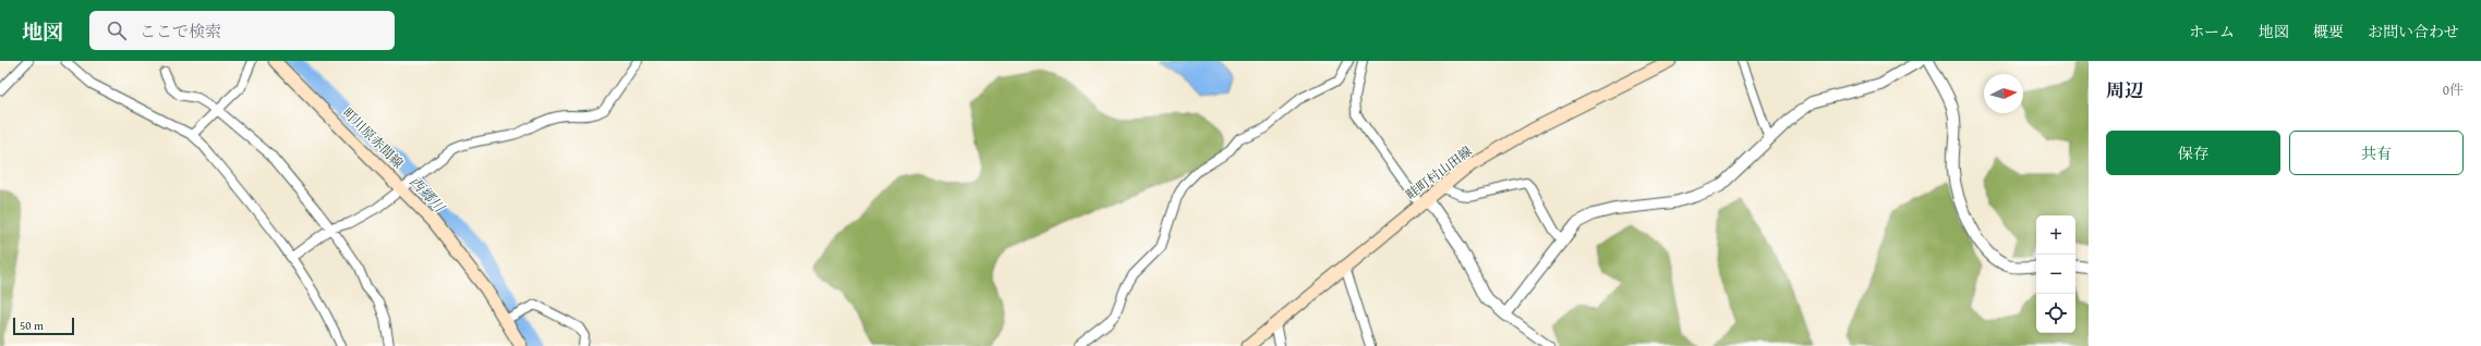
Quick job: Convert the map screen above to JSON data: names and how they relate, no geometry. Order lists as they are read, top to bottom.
{
  "streets": {
    "main road": ["町川原赤間線", "畦町村山田線"]
  },
  "water": ["西郷川"],
  "scale_bar": "50 m",
  "north": "right",
  "page": {
    "header": "地図",
    "search": "ここで検索",
    "nav": [
      "ホーム",
      "地図",
      "概要",
      "お問い合わせ"
    ],
    "heading": ["周辺", "0件"],
    "buttons": ["保存", "共有"],
    "map_buttons": ["+", "−"],
    "scale": "50 m"
  }
}
